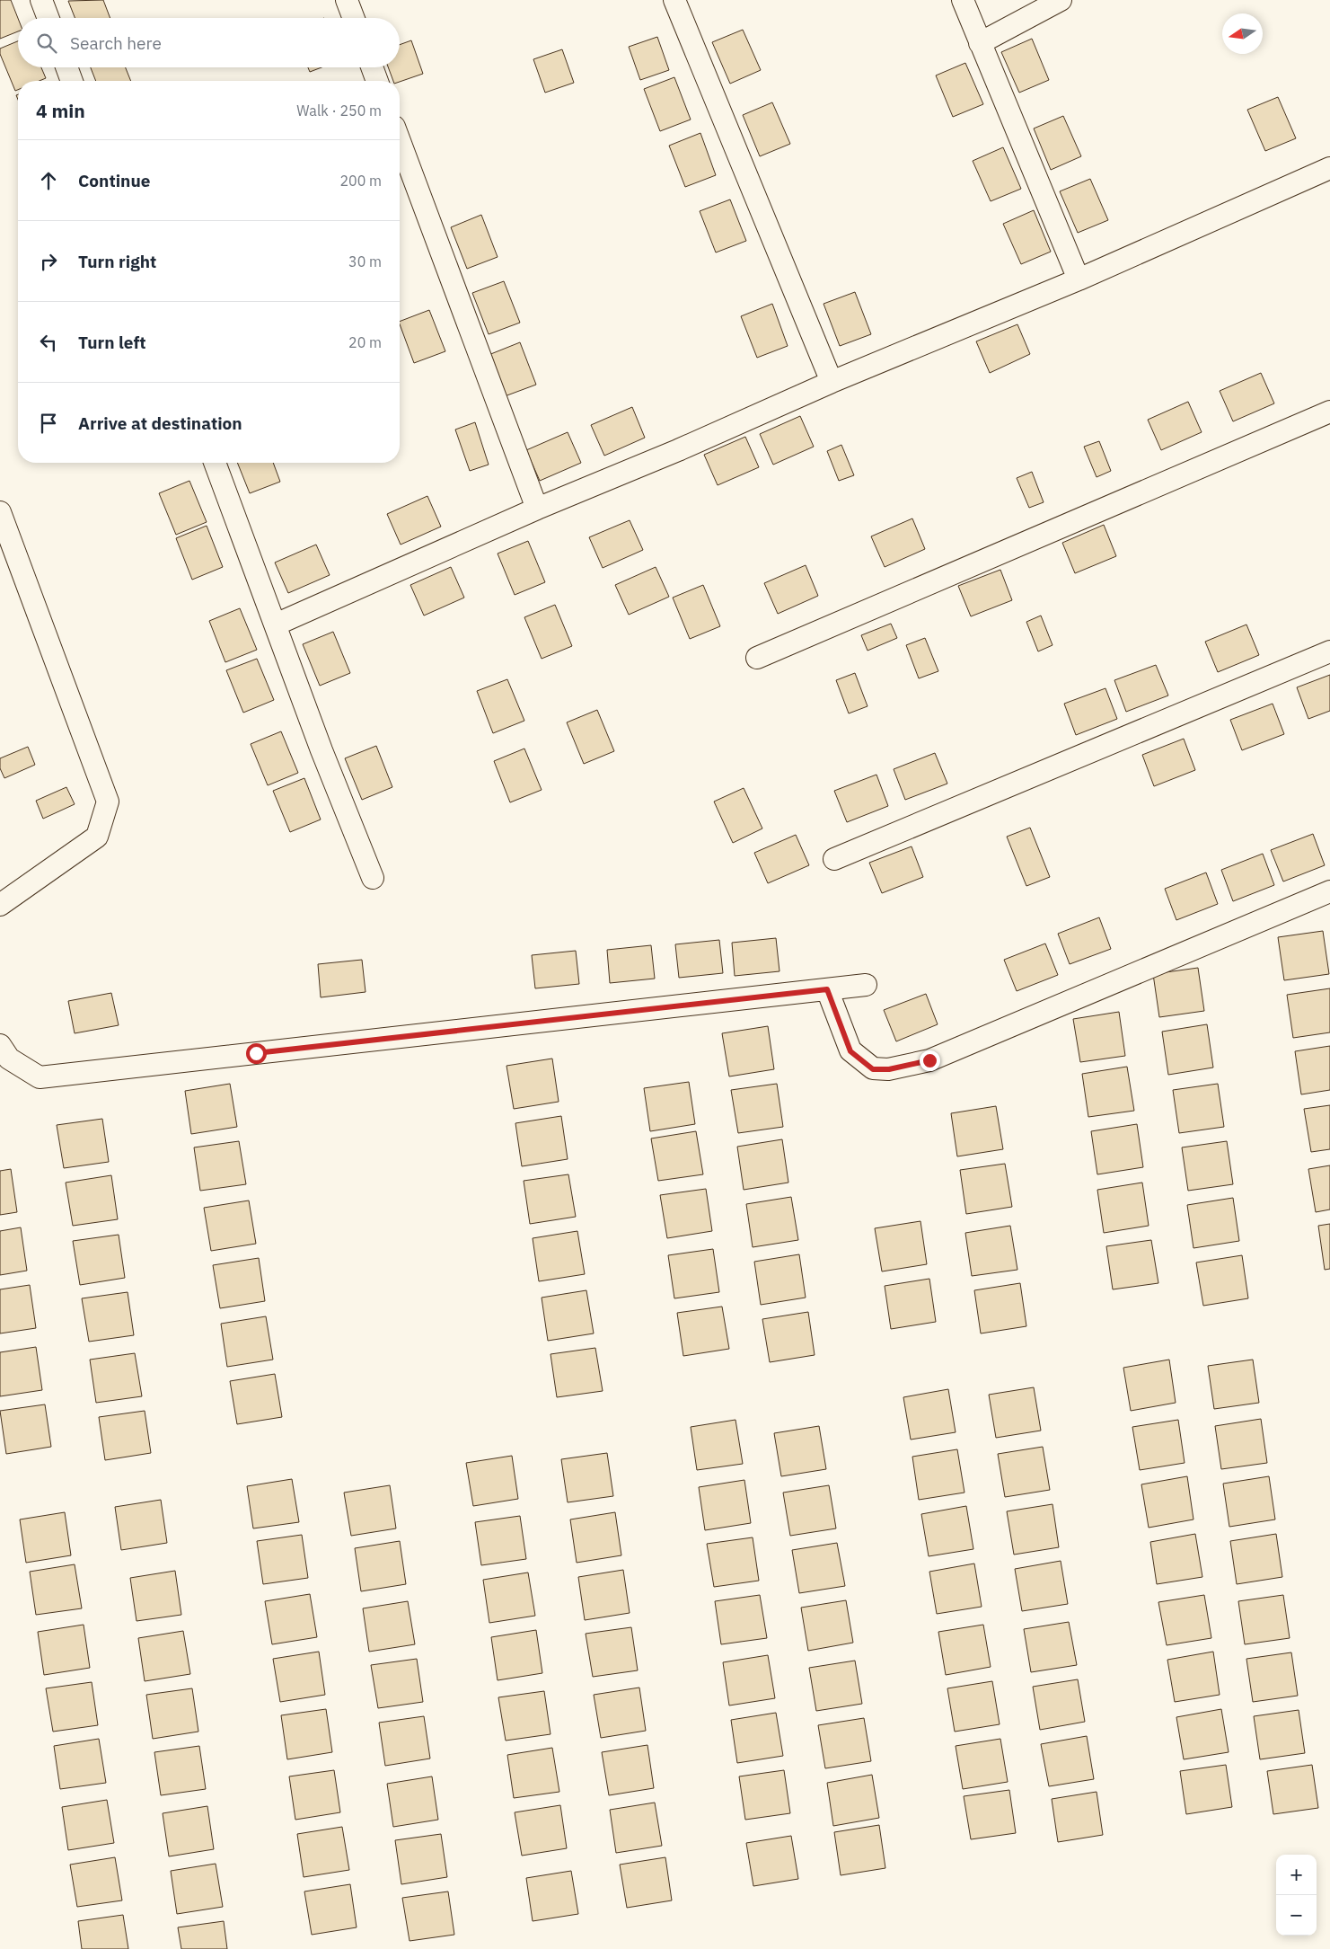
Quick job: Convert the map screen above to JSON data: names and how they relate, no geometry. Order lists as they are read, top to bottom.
{
  "north": "left",
  "page": {
    "search": "Search here",
    "heading": ["4 min", "Walk · 250 m"],
    "list": [
      ["Continue", "200 m"],
      ["Turn right", "30 m"],
      ["Turn left", "20 m"],
      "Arrive at destination"
    ],
    "map_buttons": ["+", "−"]
  }
}
